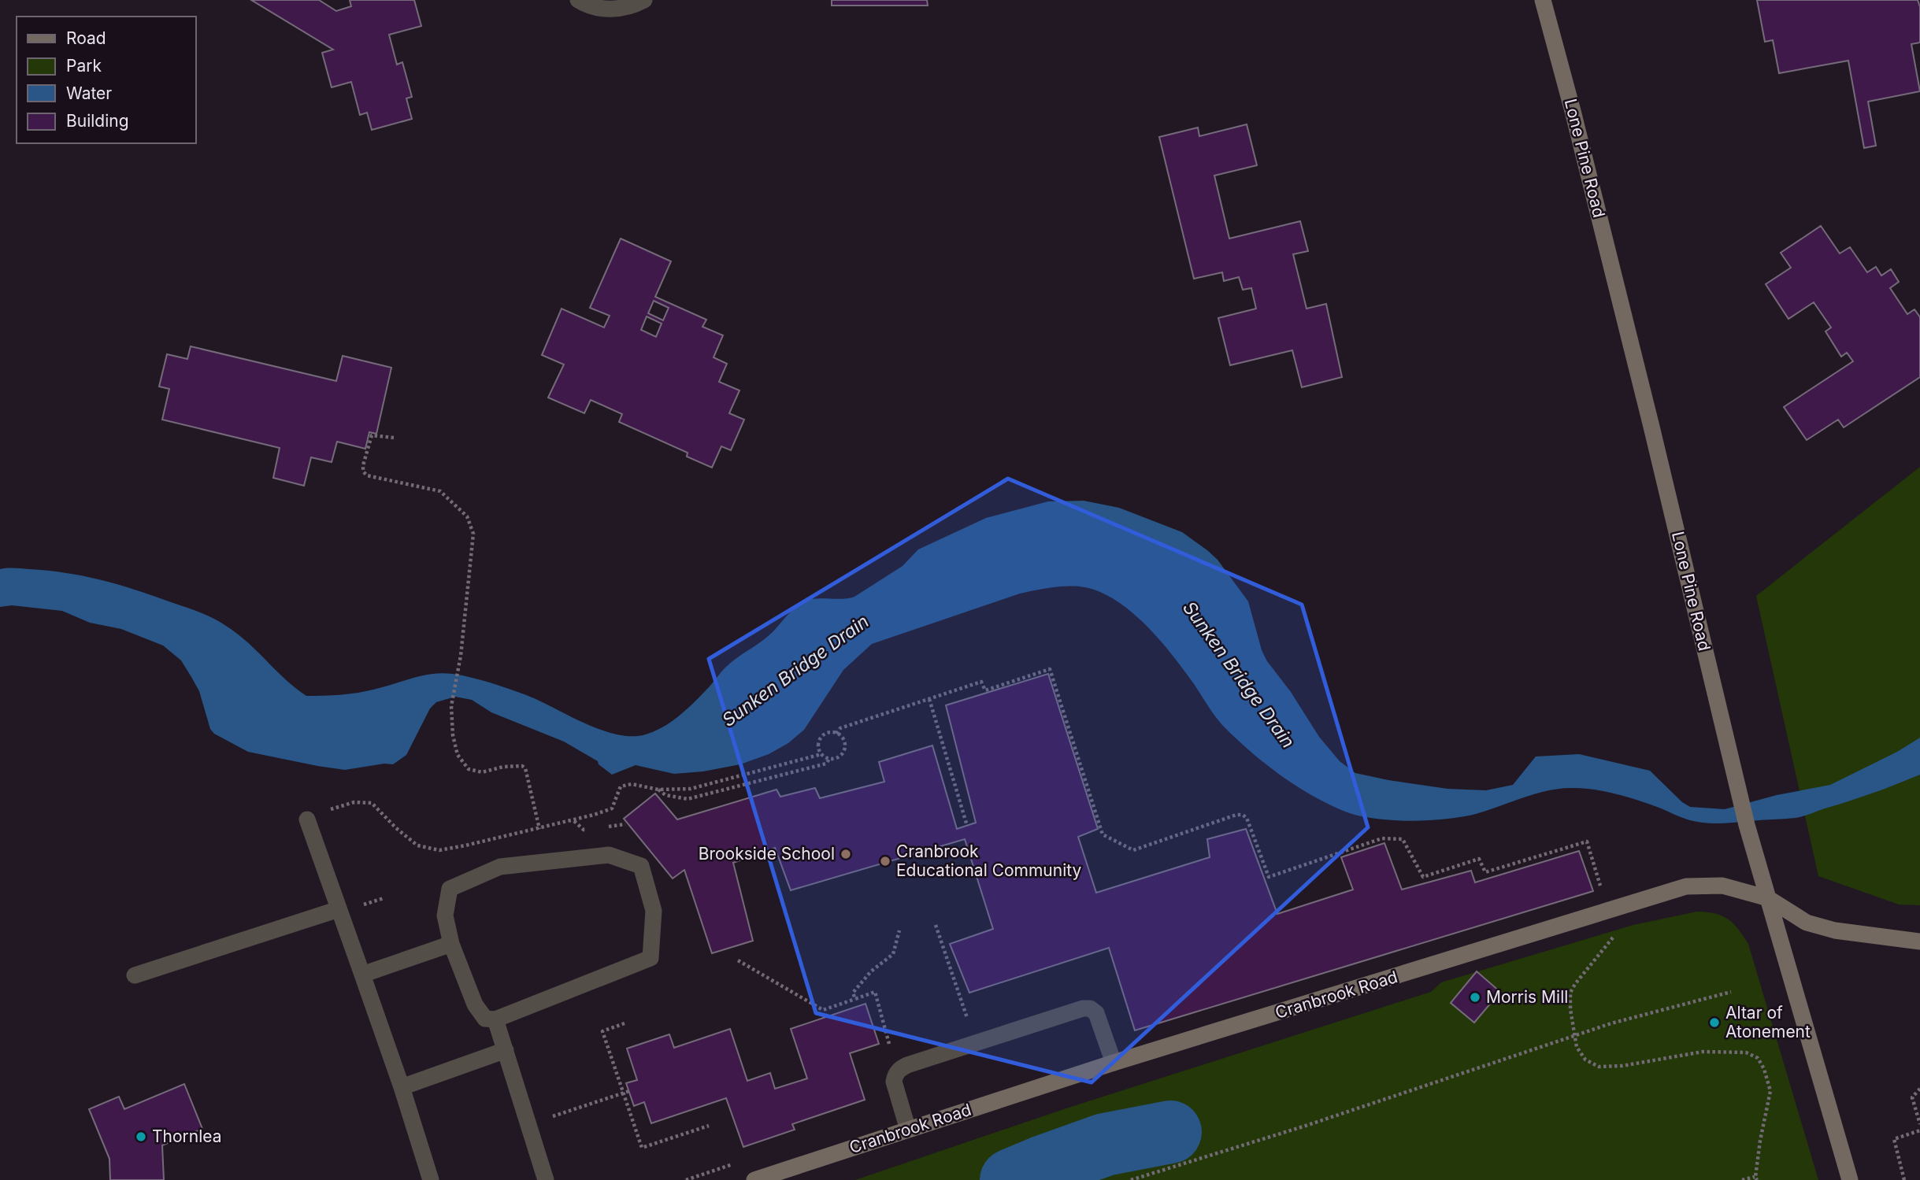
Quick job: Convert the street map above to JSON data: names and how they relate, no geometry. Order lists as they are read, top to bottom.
{
  "streets": {
    "street": ["Lone Pine Road", "Cranbrook Road"]
  },
  "crossings": [
    ["Lone Pine Road", "Cranbrook Road"]
  ],
  "water": ["Sunken Bridge Drain"],
  "places": [
    "Brookside School",
    "Cranbrook Educational Community",
    "Morris Mill",
    "Altar of Atonement",
    "Thornlea"
  ],
  "legend": [
    "Road",
    "Park",
    "Water",
    "Building"
  ]
}
